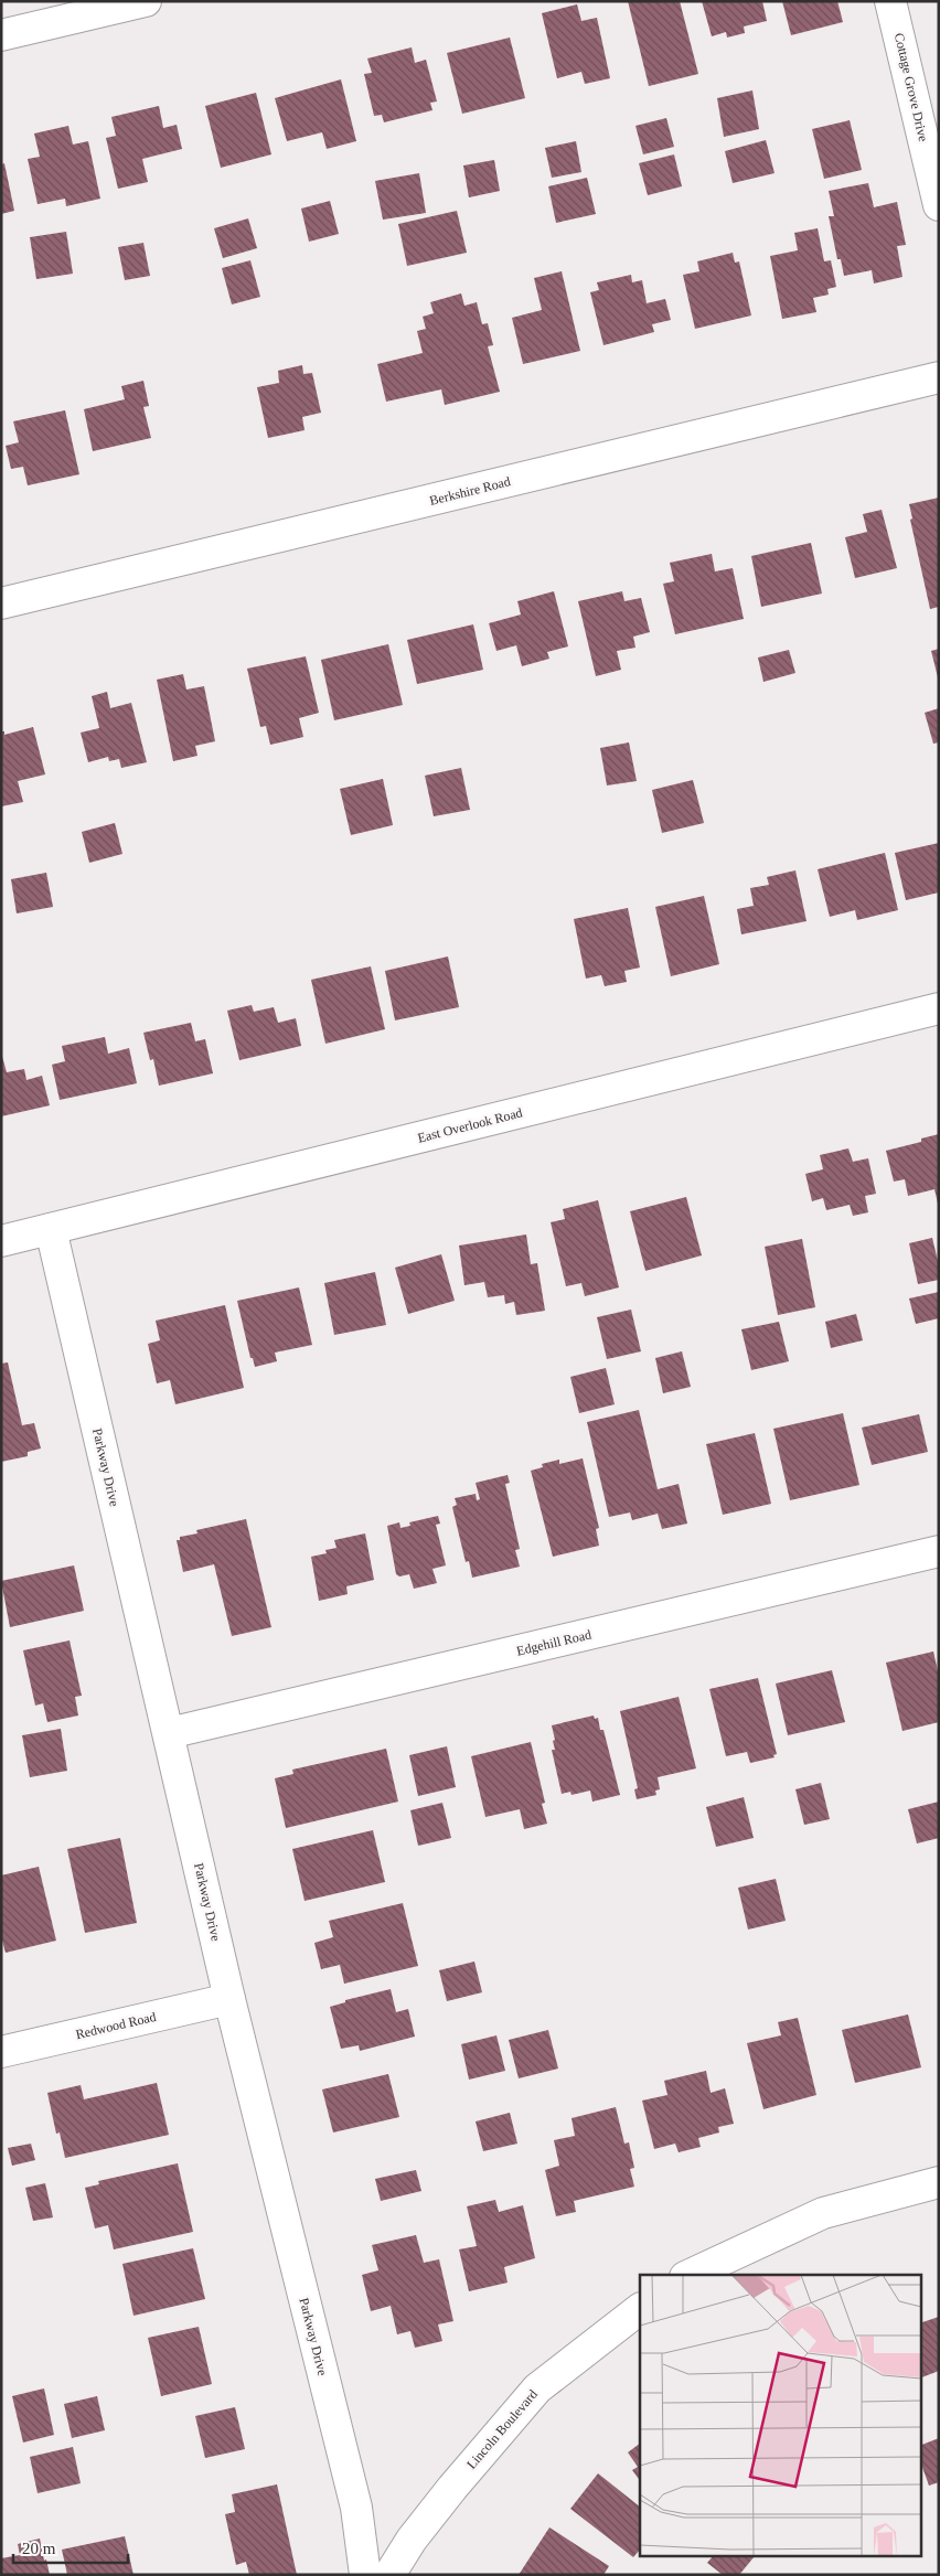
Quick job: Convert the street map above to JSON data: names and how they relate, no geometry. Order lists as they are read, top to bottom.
{
  "streets": {
    "street": [
      "Cottage Grove Drive",
      "Berkshire Road",
      "East Overlook Road",
      "Parkway Drive",
      "Edgehill Road",
      "Redwood Road",
      "Lincoln Boulevard"
    ]
  },
  "crossings": [
    ["East Overlook Road", "Parkway Drive"],
    ["Parkway Drive", "Edgehill Road"],
    ["Parkway Drive", "Redwood Road"]
  ],
  "scale_bar": "20 m"
}
